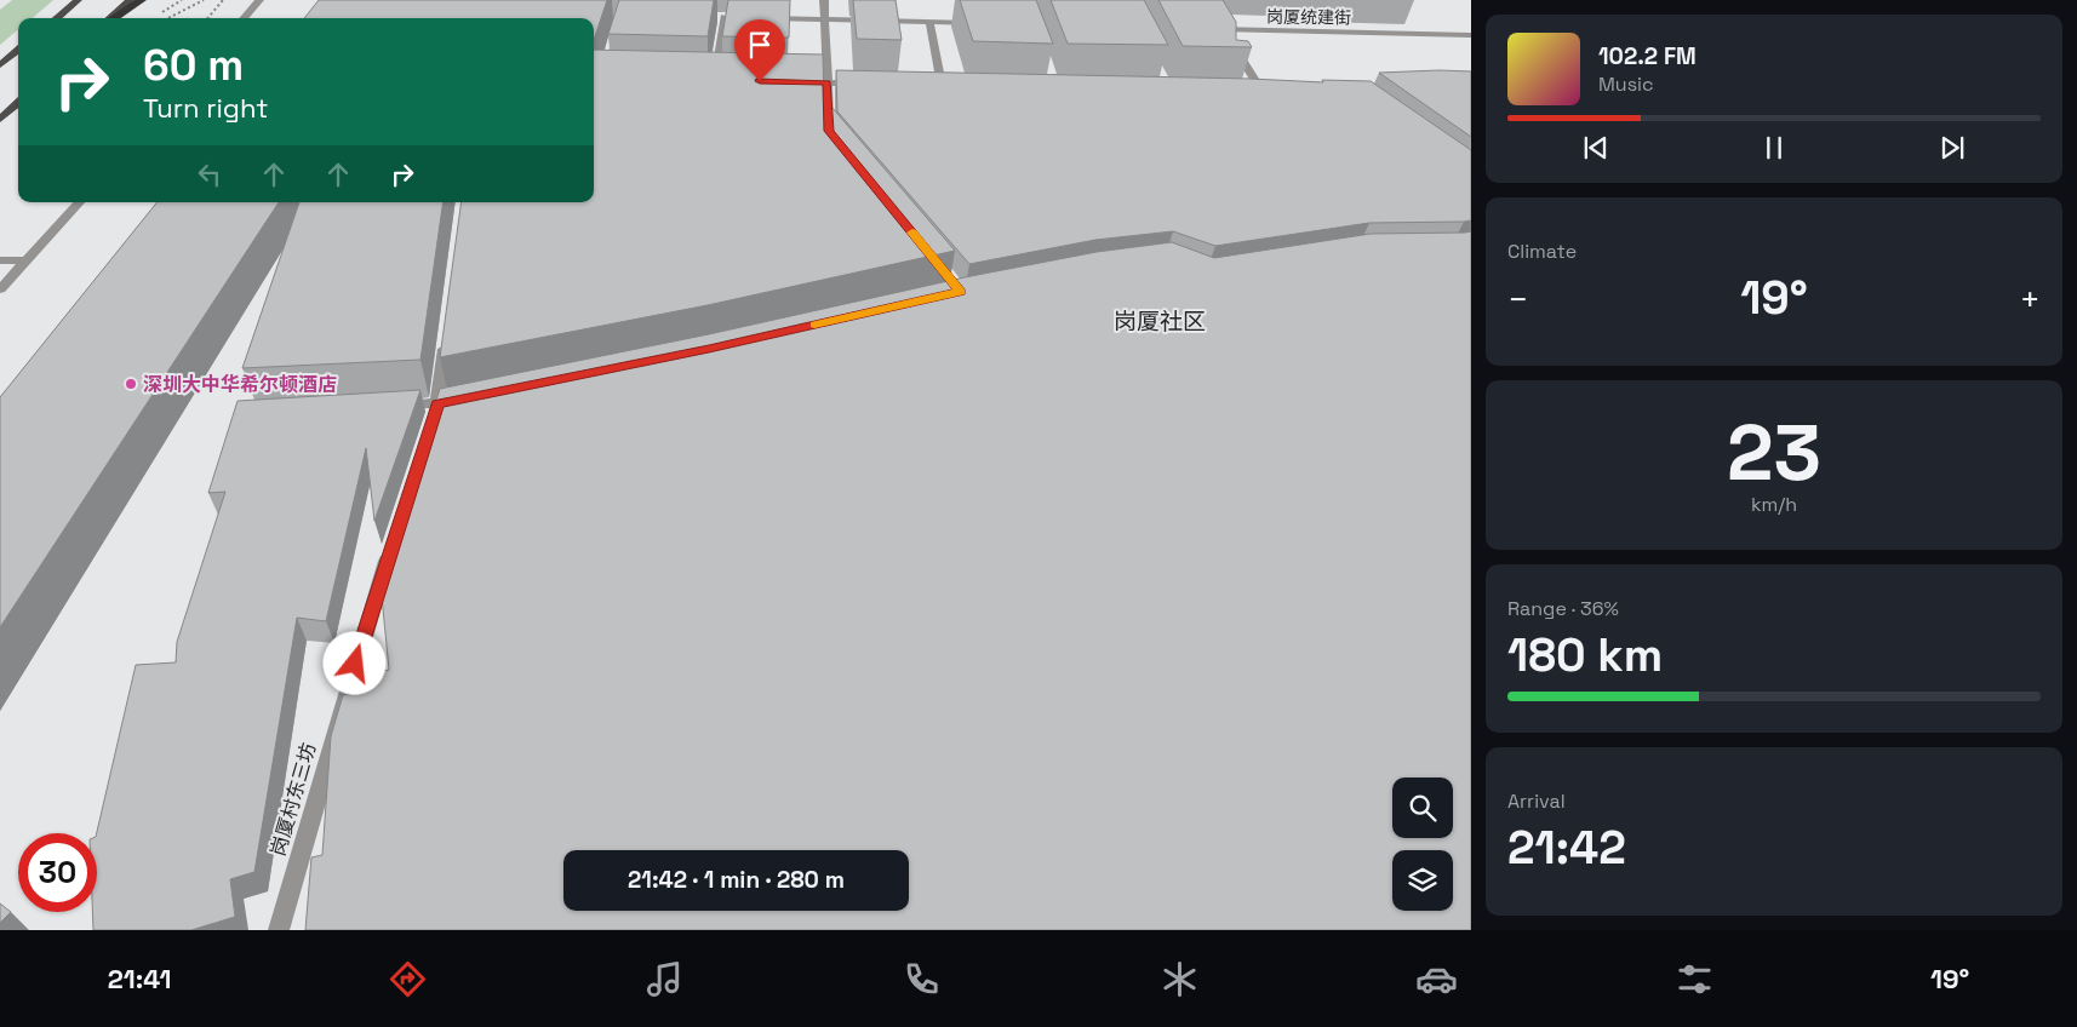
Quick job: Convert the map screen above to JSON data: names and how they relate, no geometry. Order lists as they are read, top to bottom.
{
  "streets": {
    "street": ["岗厦统建街", "岗厦村东三坊"]
  },
  "districts": ["岗厦社区"],
  "places": ["深圳大中华希尔顿酒店"],
  "page": {
    "turn": ["60 m", "Turn right"],
    "song": ["102.2 FM", "Music"],
    "tile": [
      "Climate",
      ["23", "km/h"],
      ["Range · 36%", "180 km"],
      ["Arrival", "21:42"]
    ],
    "heat": ["−", "19°", "+"],
    "limit": "30",
    "trip": "21:42 · 1 min · 280 m",
    "tabs": ["21:41", "19°"]
  }
}
